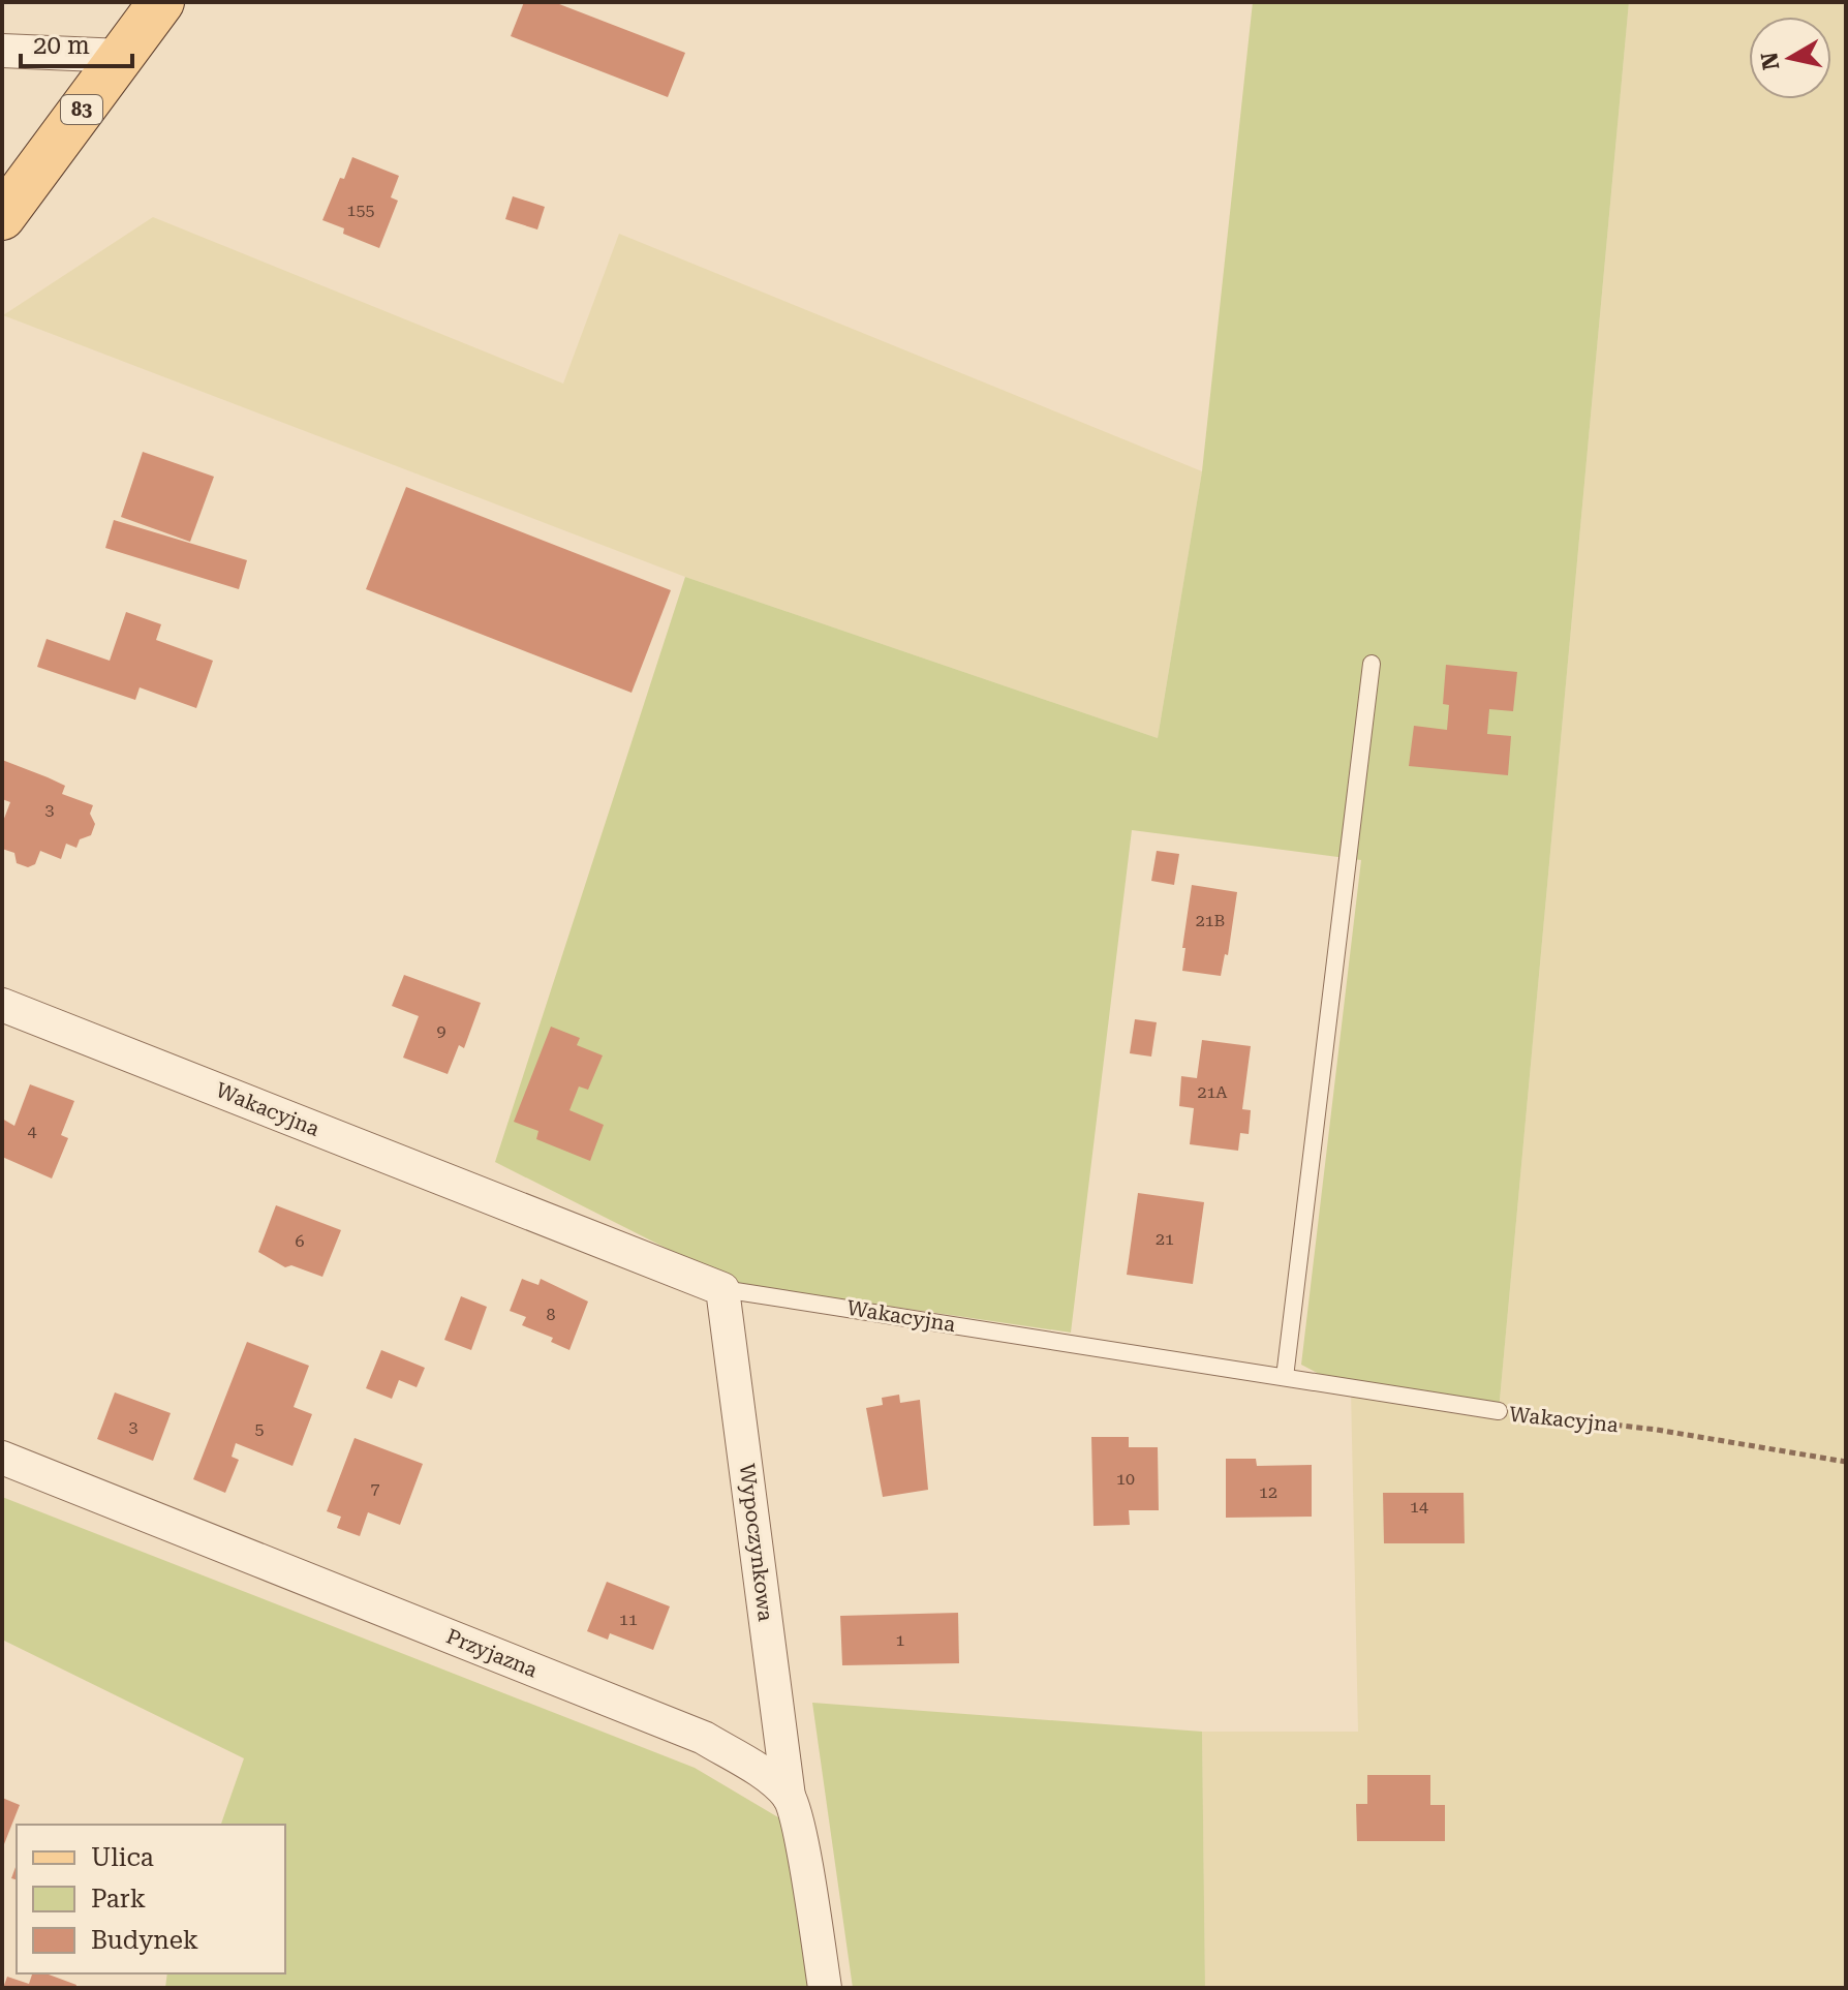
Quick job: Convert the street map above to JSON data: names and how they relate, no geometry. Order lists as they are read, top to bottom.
{
  "streets": {
    "main road": ["83"],
    "street": ["Wakacyjna", "Wypoczynkowa", "Przyjazna"]
  },
  "crossings": [
    ["Wakacyjna", "Wypoczynkowa"],
    ["Wypoczynkowa", "Przyjazna"]
  ],
  "house_numbers": [
    "155",
    "3",
    "21B",
    "9",
    "21A",
    "4",
    "21",
    "6",
    "8",
    "3",
    "5",
    "10",
    "7",
    "12",
    "14",
    "11",
    "1"
  ],
  "legend": ["Ulica", "Park", "Budynek"],
  "scale_bar": "20 m",
  "north": "left"
}
